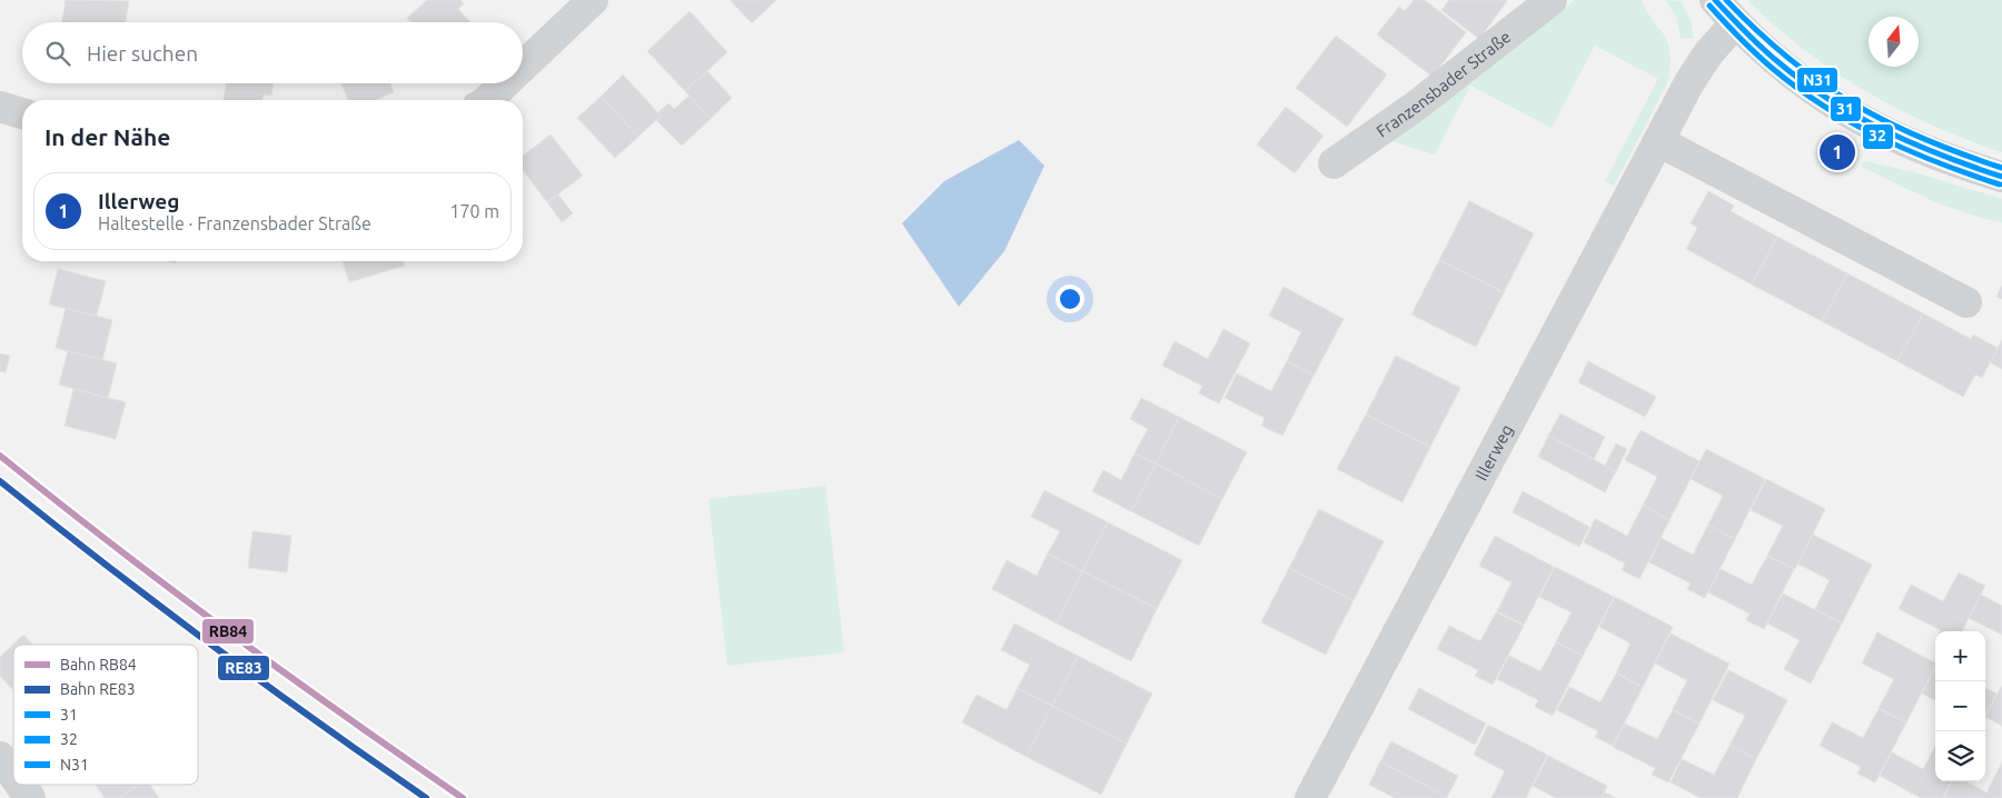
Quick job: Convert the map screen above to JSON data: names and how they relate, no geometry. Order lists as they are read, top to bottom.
{
  "streets": {
    "street": ["Franzensbader Straße", "Illerweg"]
  },
  "lines": [
    "transit line 31",
    "transit line N31",
    "transit line 32",
    "rail line RB84",
    "rail line RE83"
  ],
  "legend": [
    "Bahn RB84",
    "Bahn RE83",
    "31",
    "32",
    "N31"
  ],
  "north": "top",
  "page": {
    "search": "Hier suchen",
    "heading": "In der Nähe",
    "pins": "1",
    "list": [
      {
        "mark": "1",
        "name": "Illerweg",
        "note": "Haltestelle · Franzensbader Straße",
        "value": "170 m"
      }
    ],
    "map_buttons": ["+", "−"]
  }
}
